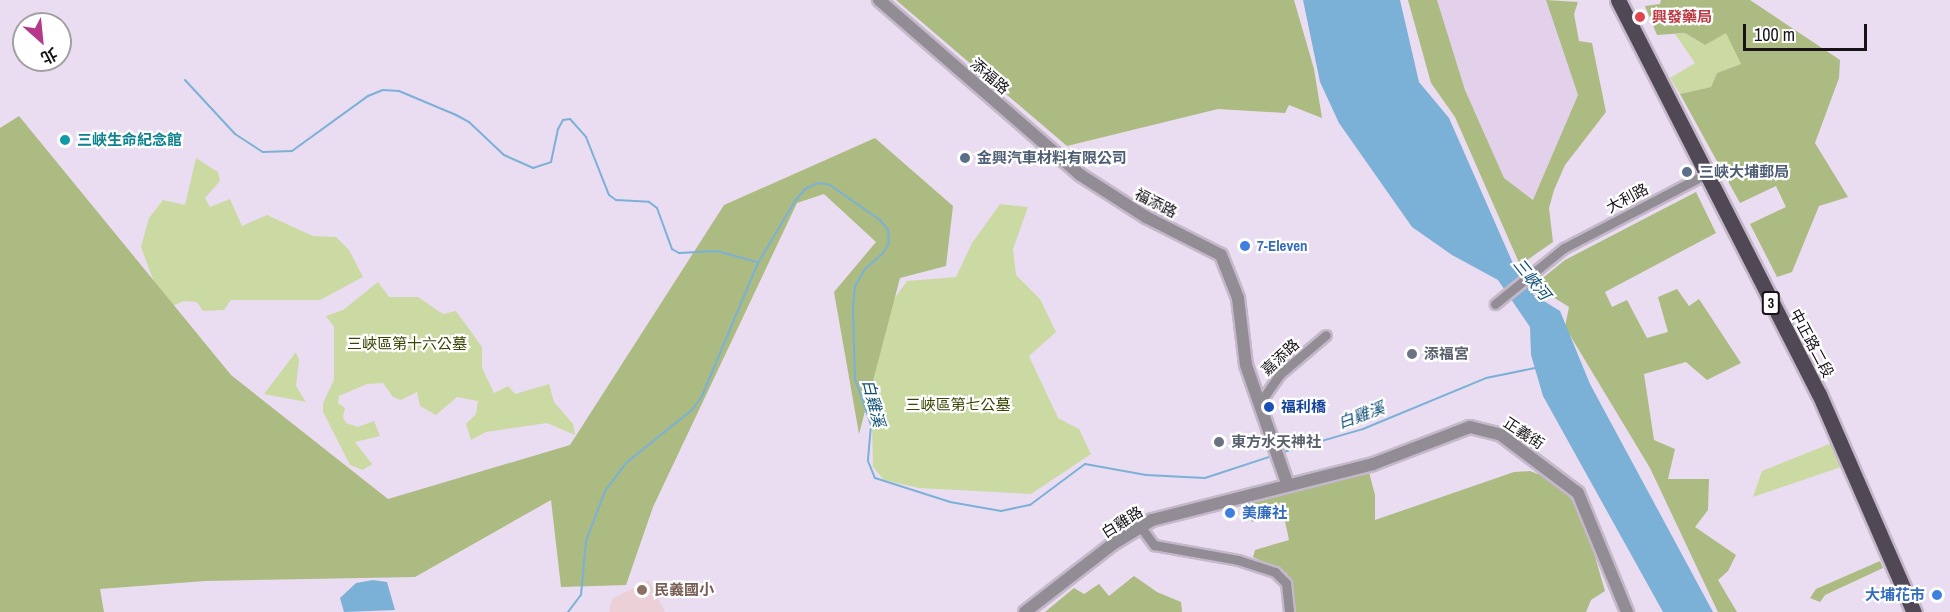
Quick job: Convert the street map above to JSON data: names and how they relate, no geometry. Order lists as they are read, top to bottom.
{
  "streets": {
    "main road": ["3", "中正路二段"],
    "street": [
      "添福路",
      "大利路",
      "福添路",
      "嘉添路",
      "正義街",
      "白雞路"
    ]
  },
  "crossings": [
    ["添福路", "福添路"],
    ["大利路", "中正路二段"],
    ["福添路", "嘉添路"],
    ["正義街", "白雞路"]
  ],
  "water": ["三峽河", "白雞溪"],
  "parks": ["三峽區第十六公墓", "三峽區第七公墓"],
  "places": [
    "興發藥局",
    "三峽生命紀念館",
    "金興汽車材料有限公司",
    "三峽大埔郵局",
    "7-Eleven",
    "添福宮",
    "福利橋",
    "東方水天神社",
    "美廉社",
    "民義國小",
    "大埔花市"
  ],
  "scale_bar": "100 m",
  "north": "bottom right"
}
